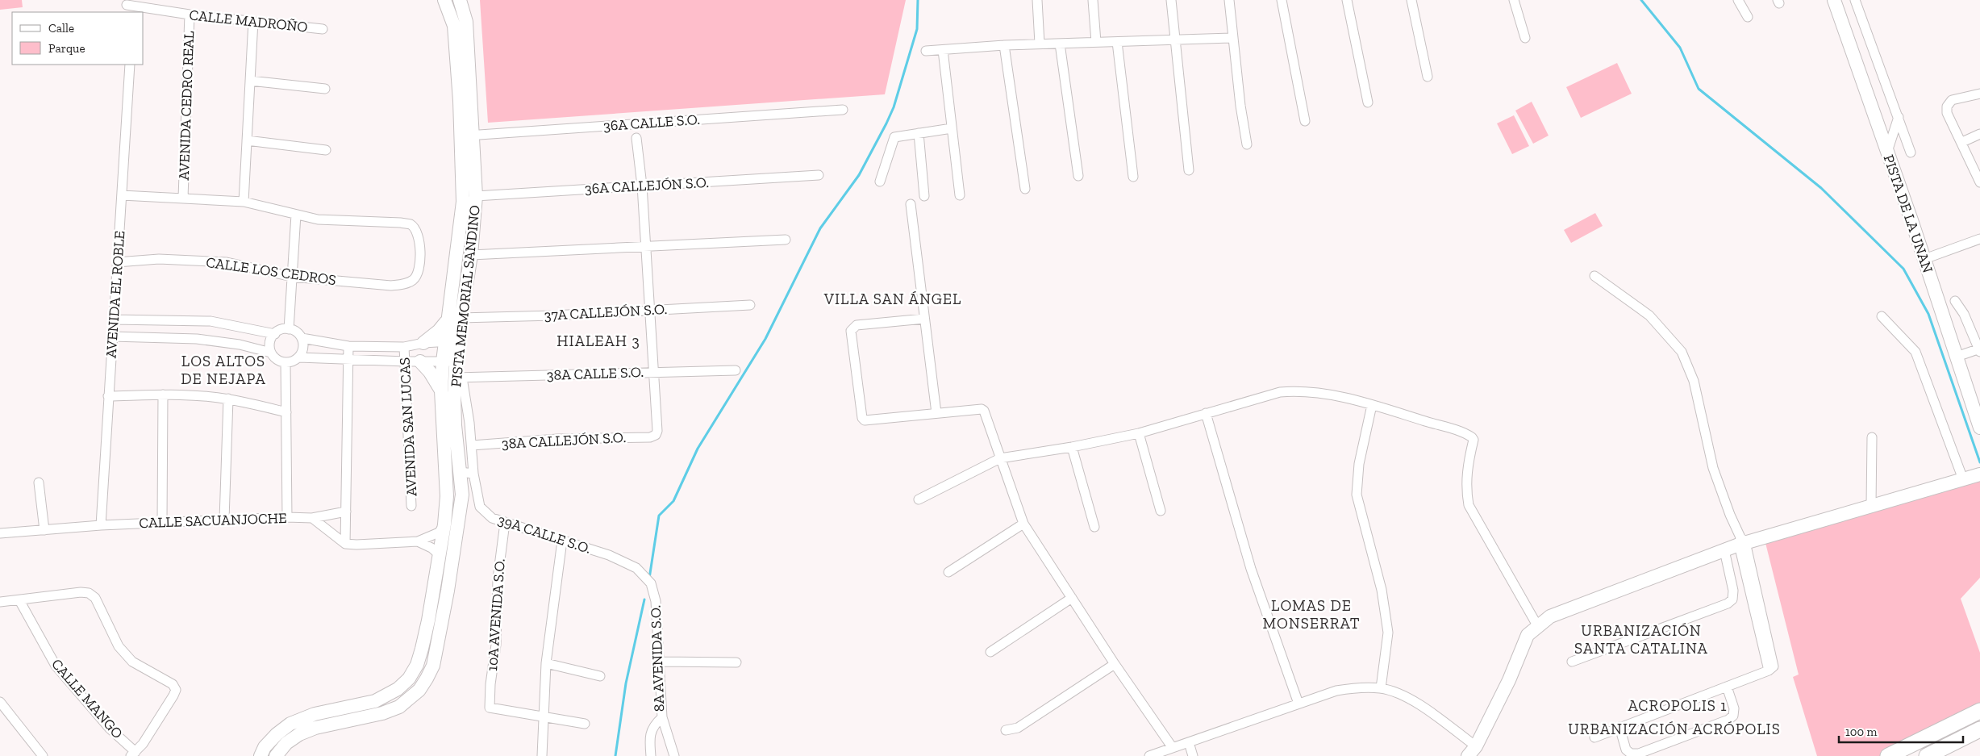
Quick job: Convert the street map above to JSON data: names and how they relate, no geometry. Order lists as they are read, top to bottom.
{
  "streets": {
    "main road": ["PISTA DE LA UNAN", "PISTA MEMORIAL SANDINO"],
    "street": [
      "CALLE MADROÑO",
      "AVENIDA CEDRO REAL",
      "36A CALLE S.O.",
      "36A CALLEJÓN S.O.",
      "CALLE LOS CEDROS",
      "AVENIDA EL ROBLE",
      "37A CALLEJÓN S.O.",
      "38A CALLE S.O.",
      "AVENIDA SAN LUCAS",
      "38A CALLEJÓN S.O.",
      "CALLE SACUANJOCHE",
      "39A CALLE S.O.",
      "10A AVENIDA S.O.",
      "8A AVENIDA S.O.",
      "CALLE MANGO"
    ]
  },
  "crossings": [
    ["CALLE MADROÑO", "AVENIDA CEDRO REAL"],
    ["36A CALLE S.O.", "PISTA MEMORIAL SANDINO"],
    ["36A CALLEJÓN S.O.", "PISTA MEMORIAL SANDINO"],
    ["CALLE LOS CEDROS", "AVENIDA EL ROBLE"],
    ["AVENIDA EL ROBLE", "CALLE SACUANJOCHE"],
    ["PISTA MEMORIAL SANDINO", "37A CALLEJÓN S.O."],
    ["PISTA MEMORIAL SANDINO", "38A CALLE S.O."],
    ["PISTA MEMORIAL SANDINO", "39A CALLE S.O."],
    ["38A CALLE S.O.", "38A CALLEJÓN S.O."],
    ["38A CALLE S.O.", "39A CALLE S.O."],
    ["38A CALLEJÓN S.O.", "39A CALLE S.O."],
    ["39A CALLE S.O.", "10A AVENIDA S.O."],
    ["39A CALLE S.O.", "8A AVENIDA S.O."]
  ],
  "districts": [
    "VILLA SAN ÁNGEL",
    "HIALEAH 3",
    "LOS ALTOS DE NEJAPA",
    "LOMAS DE MONSERRAT",
    "URBANIZACIÓN SANTA CATALINA",
    "ACROPOLIS 1",
    "URBANIZACIÓN ACRÓPOLIS"
  ],
  "legend": ["Calle", "Parque"],
  "scale_bar": "100 m"
}
